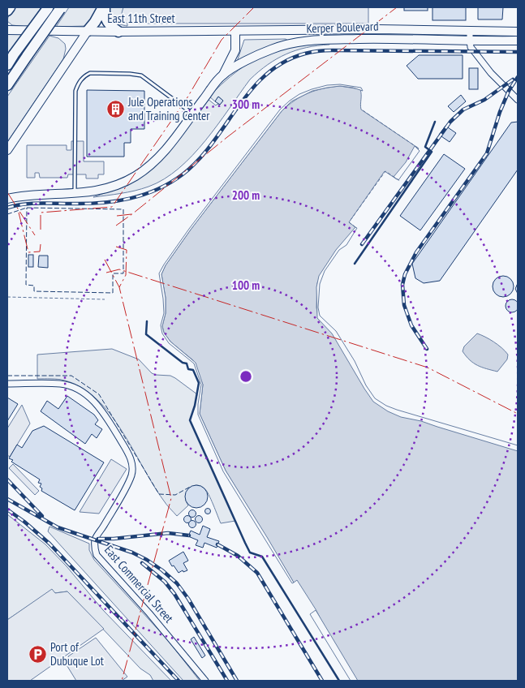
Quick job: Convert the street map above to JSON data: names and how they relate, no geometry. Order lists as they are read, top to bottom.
{
  "streets": {
    "main road": ["East 11th Street", "Kerper Boulevard"],
    "street": ["East Commercial Street"]
  },
  "crossings": [
    ["East 11th Street", "Kerper Boulevard"]
  ],
  "places": {
    "building": ["Jule Operations and Training Center"],
    "parking": ["Port of Dubuque Lot"]
  },
  "rings": ["300 m", "200 m", "100 m"]
}
